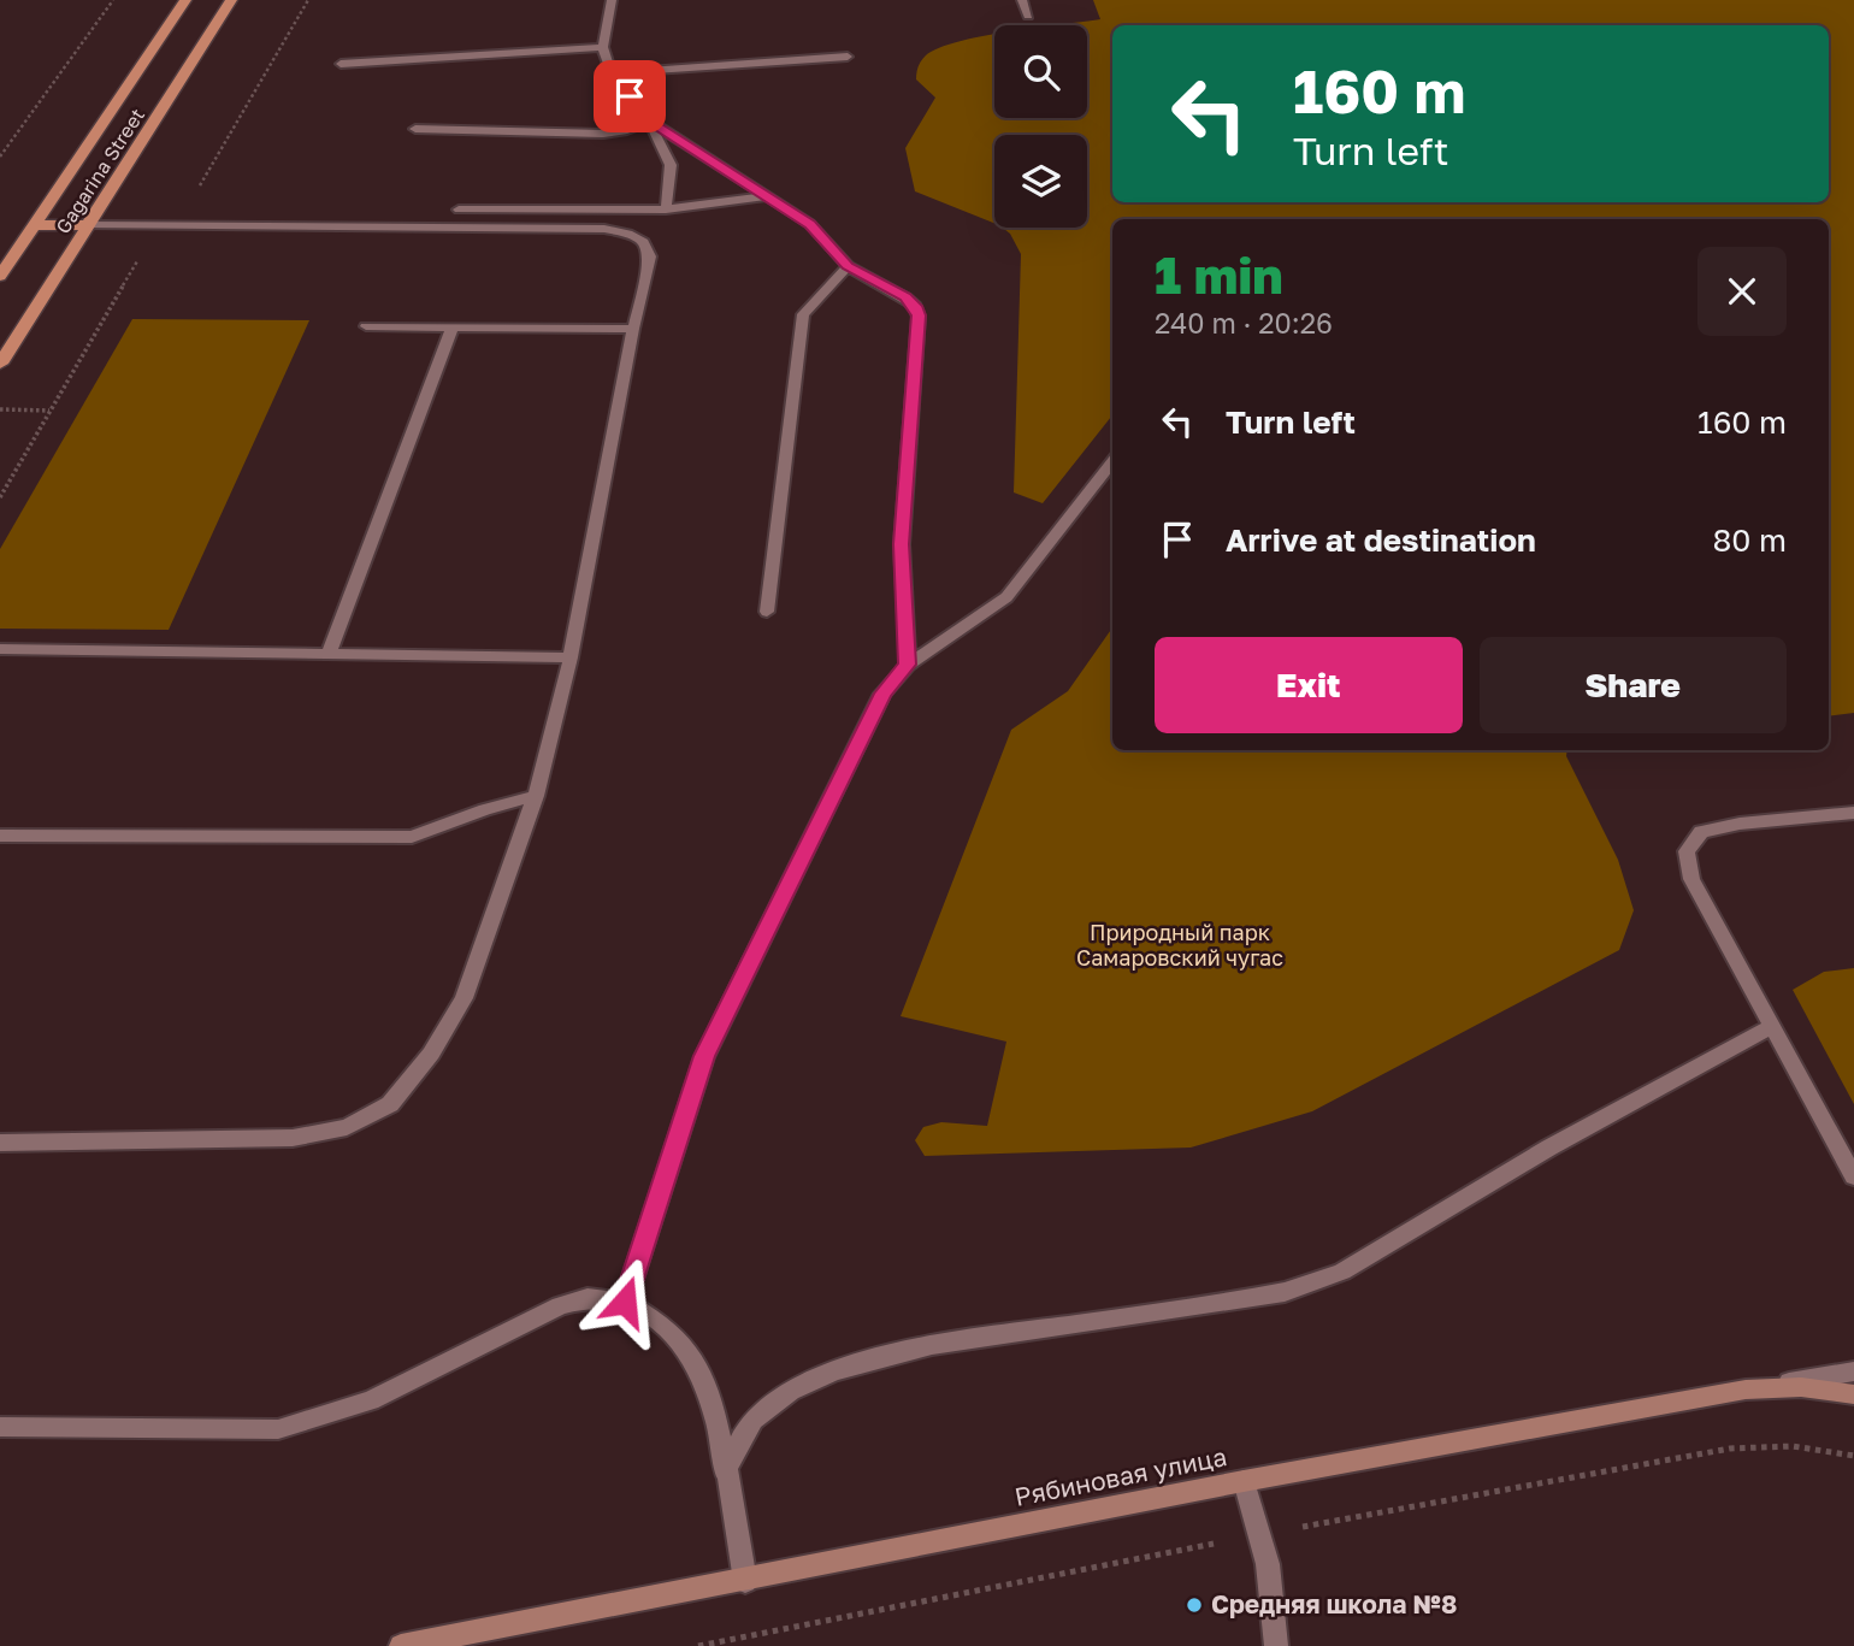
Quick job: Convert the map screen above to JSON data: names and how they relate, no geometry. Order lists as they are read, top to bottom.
{
  "streets": {
    "main road": ["Gagarina Street"],
    "street": ["Рябиновая улица"]
  },
  "parks": ["Природный парк Самаровский чугас"],
  "places": ["Средняя школа №8"],
  "page": {
    "turn": ["160 m", "Turn left"],
    "heading": ["1 min", "240 m · 20:26"],
    "list": [
      {
        "name": "Turn left",
        "value": "160 m"
      },
      {
        "name": "Arrive at destination",
        "value": "80 m"
      }
    ],
    "buttons": ["Exit", "Share"]
  }
}
